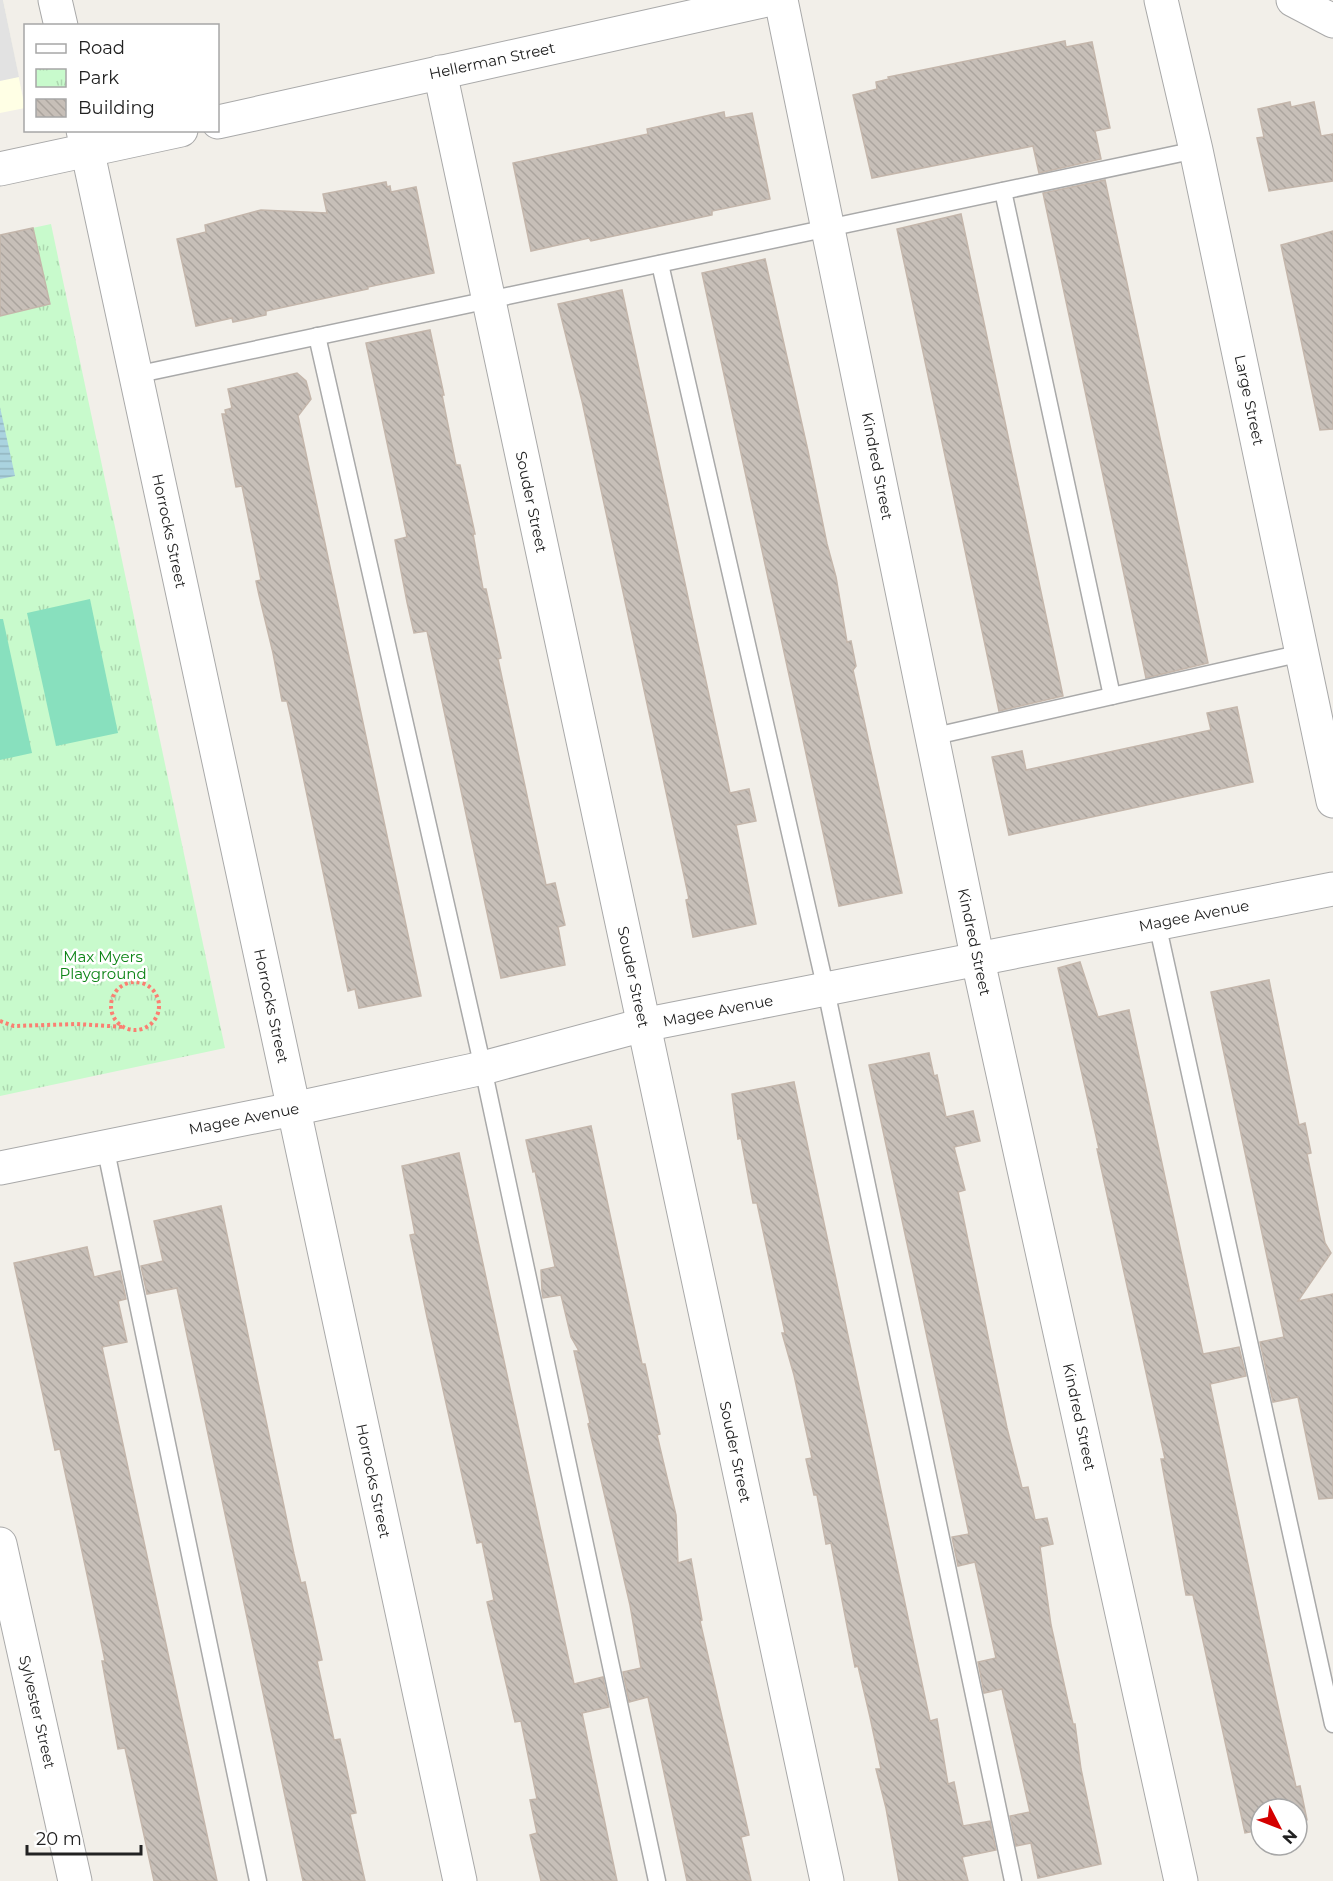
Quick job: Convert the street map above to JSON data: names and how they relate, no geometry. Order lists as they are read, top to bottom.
{
  "streets": {
    "street": [
      "Hellerman Street",
      "Large Street",
      "Kindred Street",
      "Souder Street",
      "Horrocks Street",
      "Magee Avenue",
      "Sylvester Street"
    ]
  },
  "crossings": [
    ["Hellerman Street", "Souder Street"],
    ["Kindred Street", "Magee Avenue"],
    ["Souder Street", "Magee Avenue"],
    ["Horrocks Street", "Magee Avenue"]
  ],
  "parks": ["Max Myers Playground"],
  "legend": ["Road", "Park", "Building"],
  "scale_bar": "20 m",
  "north": "bottom right"
}
